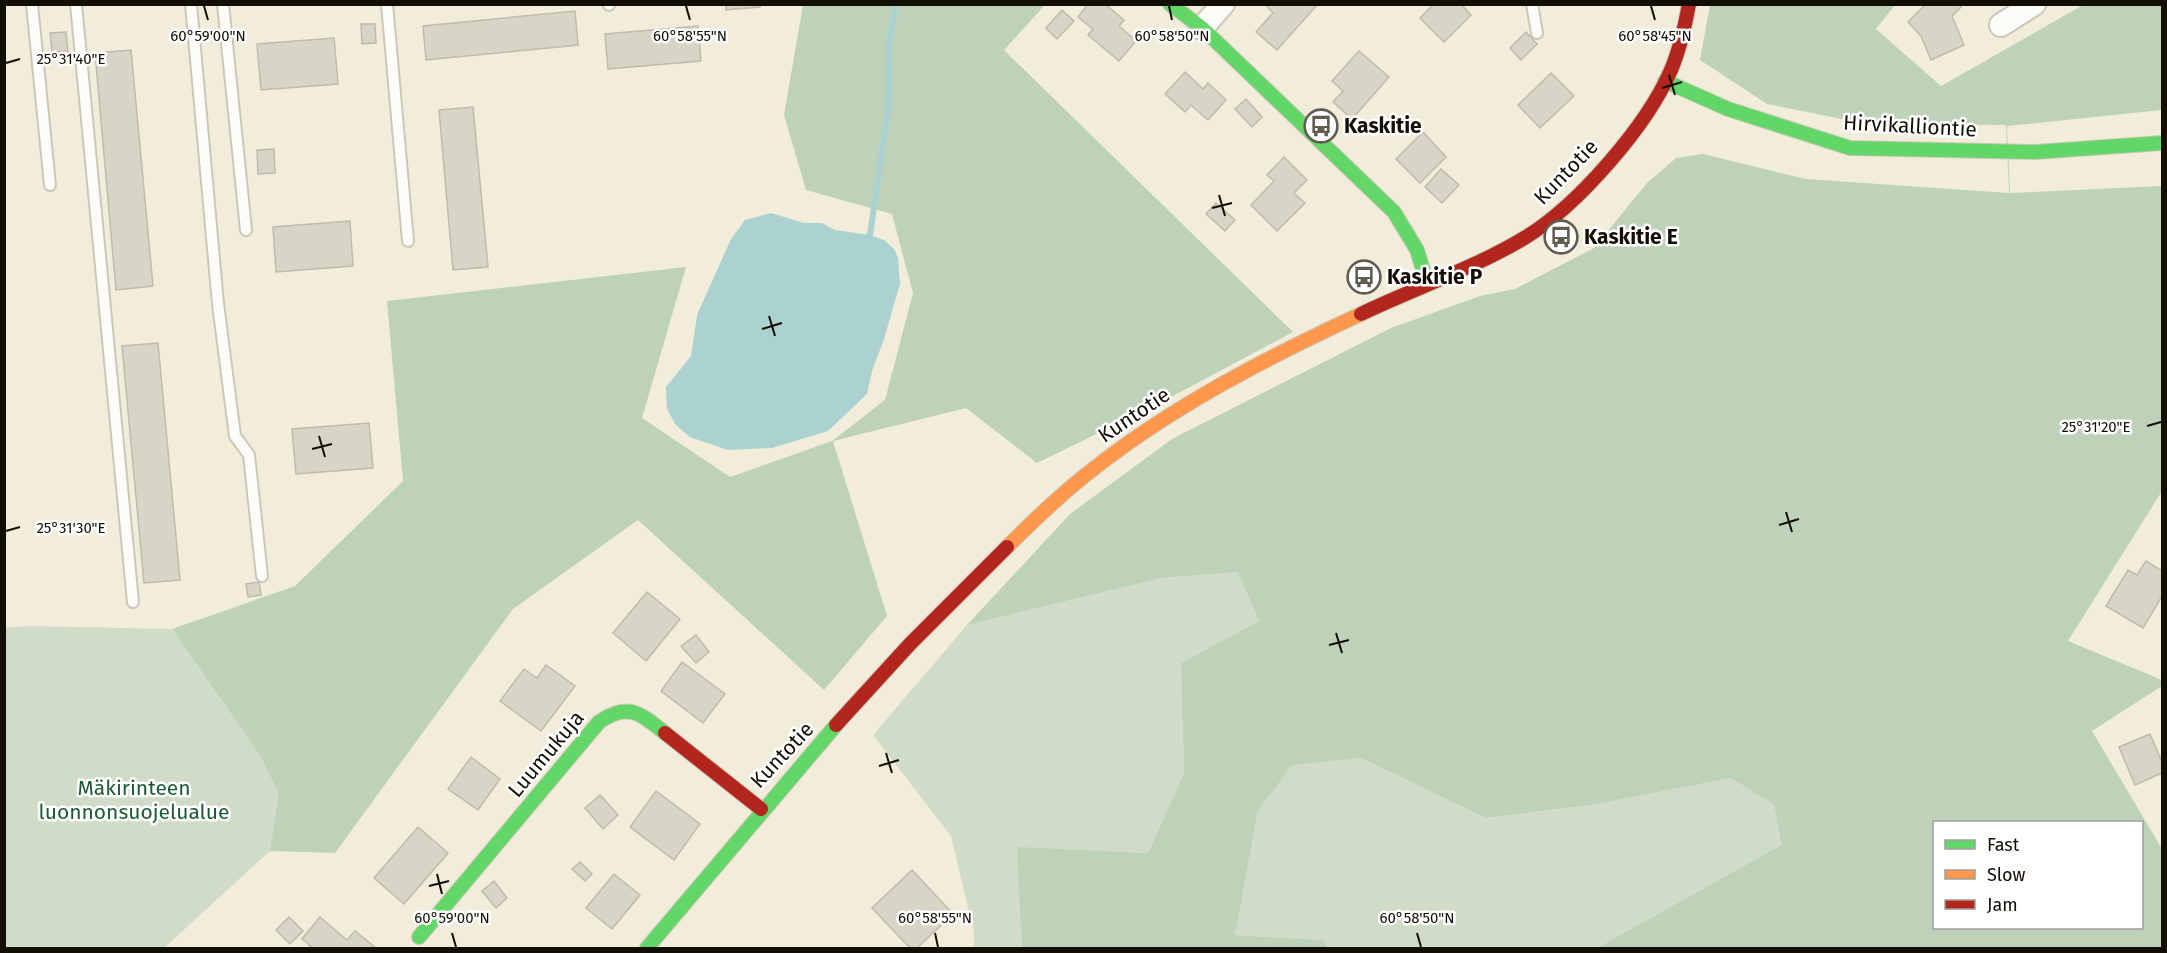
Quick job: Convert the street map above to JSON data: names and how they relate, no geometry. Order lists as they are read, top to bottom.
{
  "streets": {
    "street": ["Hirvikalliontie", "Kuntotie", "Luumukuja"]
  },
  "crossings": [
    ["Hirvikalliontie", "Kuntotie"],
    ["Kuntotie", "Luumukuja"]
  ],
  "parks": ["Mäkirinteen luonnonsuojelualue"],
  "places": {
    "bus stop": ["Kaskitie", "Kaskitie E", "Kaskitie P"]
  },
  "legend": ["Fast", "Slow", "Jam"],
  "coordinates": [
    "60°59'00\"N",
    "60°58'55\"N",
    "60°58'50\"N",
    "60°58'45\"N",
    "25°31'40\"E",
    "25°31'20\"E",
    "25°31'30\"E"
  ]
}
